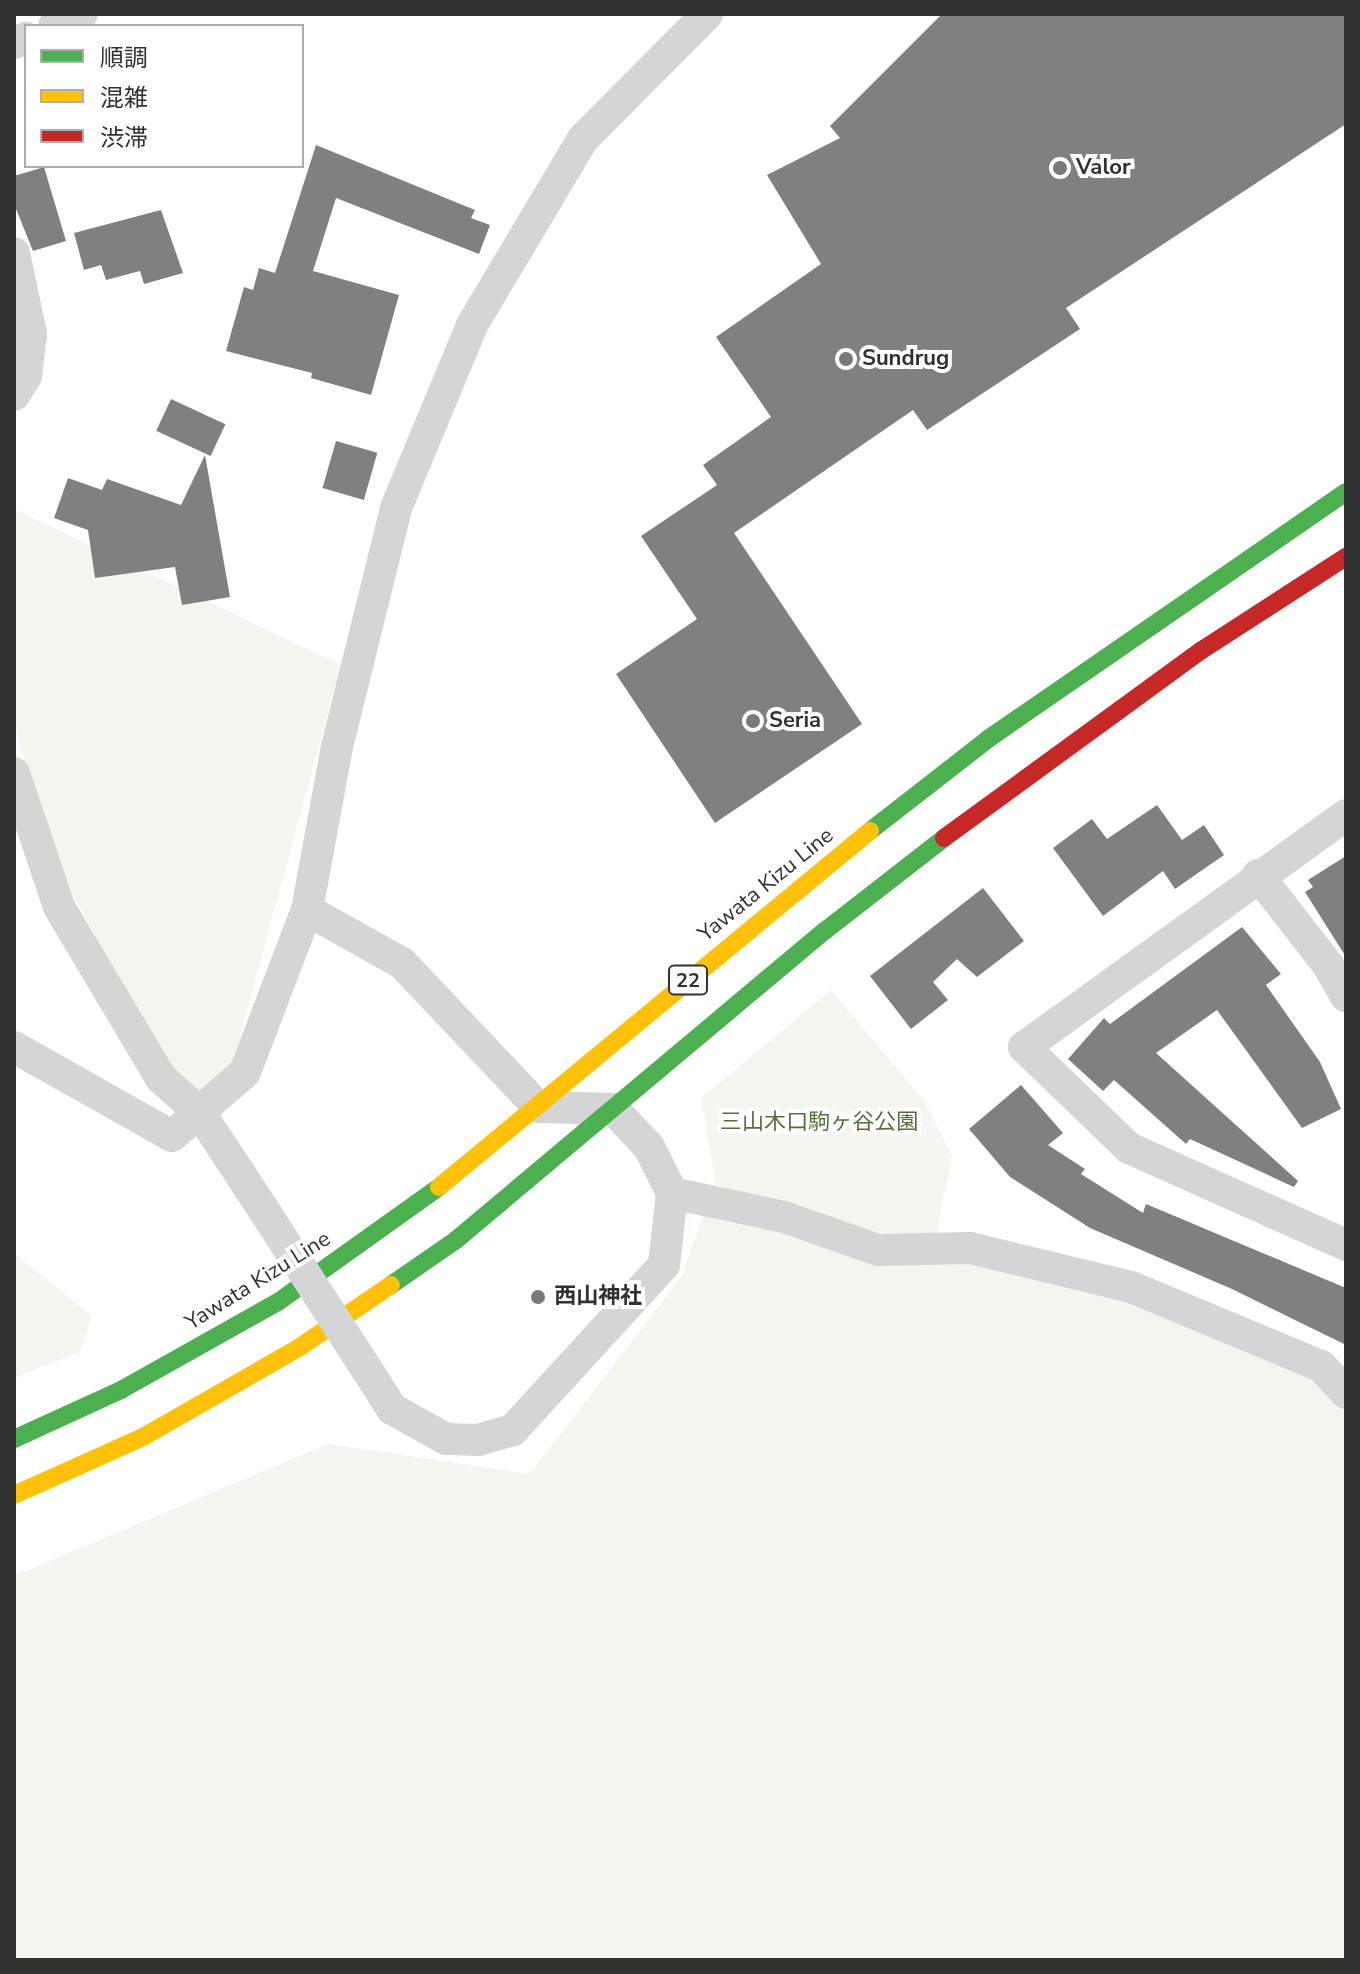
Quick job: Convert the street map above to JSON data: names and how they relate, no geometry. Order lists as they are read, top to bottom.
{
  "streets": {
    "main road": ["Yawata Kizu Line", "22"]
  },
  "parks": ["三山木口駒ヶ谷公園"],
  "places": [
    "Valor",
    "Sundrug",
    "Seria",
    "西山神社"
  ],
  "legend": ["順調", "混雑", "渋滞"]
}
